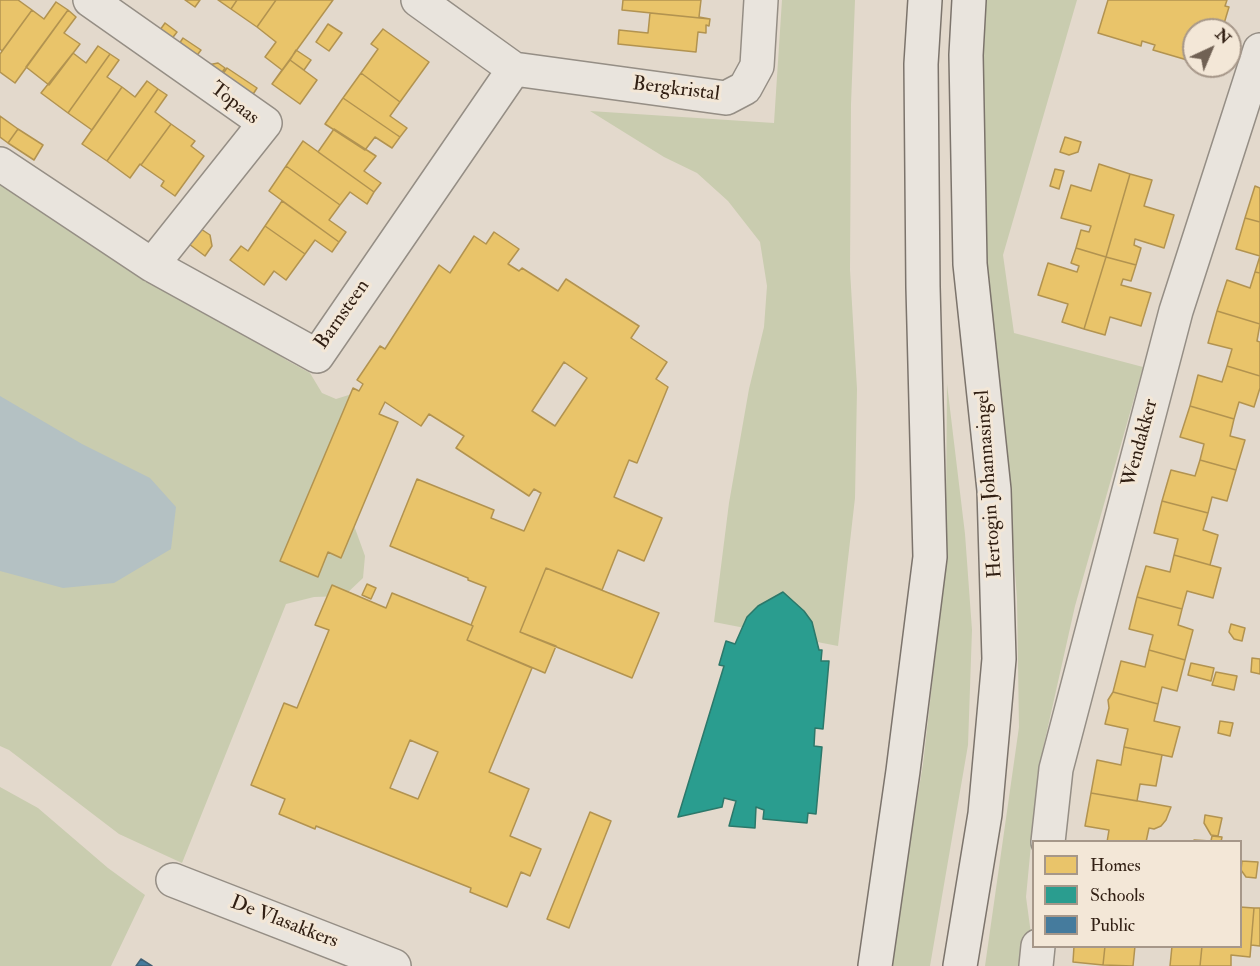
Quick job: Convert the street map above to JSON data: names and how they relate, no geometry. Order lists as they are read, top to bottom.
{
  "streets": {
    "street": [
      "Bergkristal",
      "Topaas",
      "Barnsteen",
      "Wendakker",
      "Hertogin Johannasingel",
      "De Vlasakkers"
    ]
  },
  "crossings": [
    ["Bergkristal", "Barnsteen"],
    ["Topaas", "Barnsteen"]
  ],
  "legend": ["Homes", "Schools", "Public"],
  "north": "top right"
}
